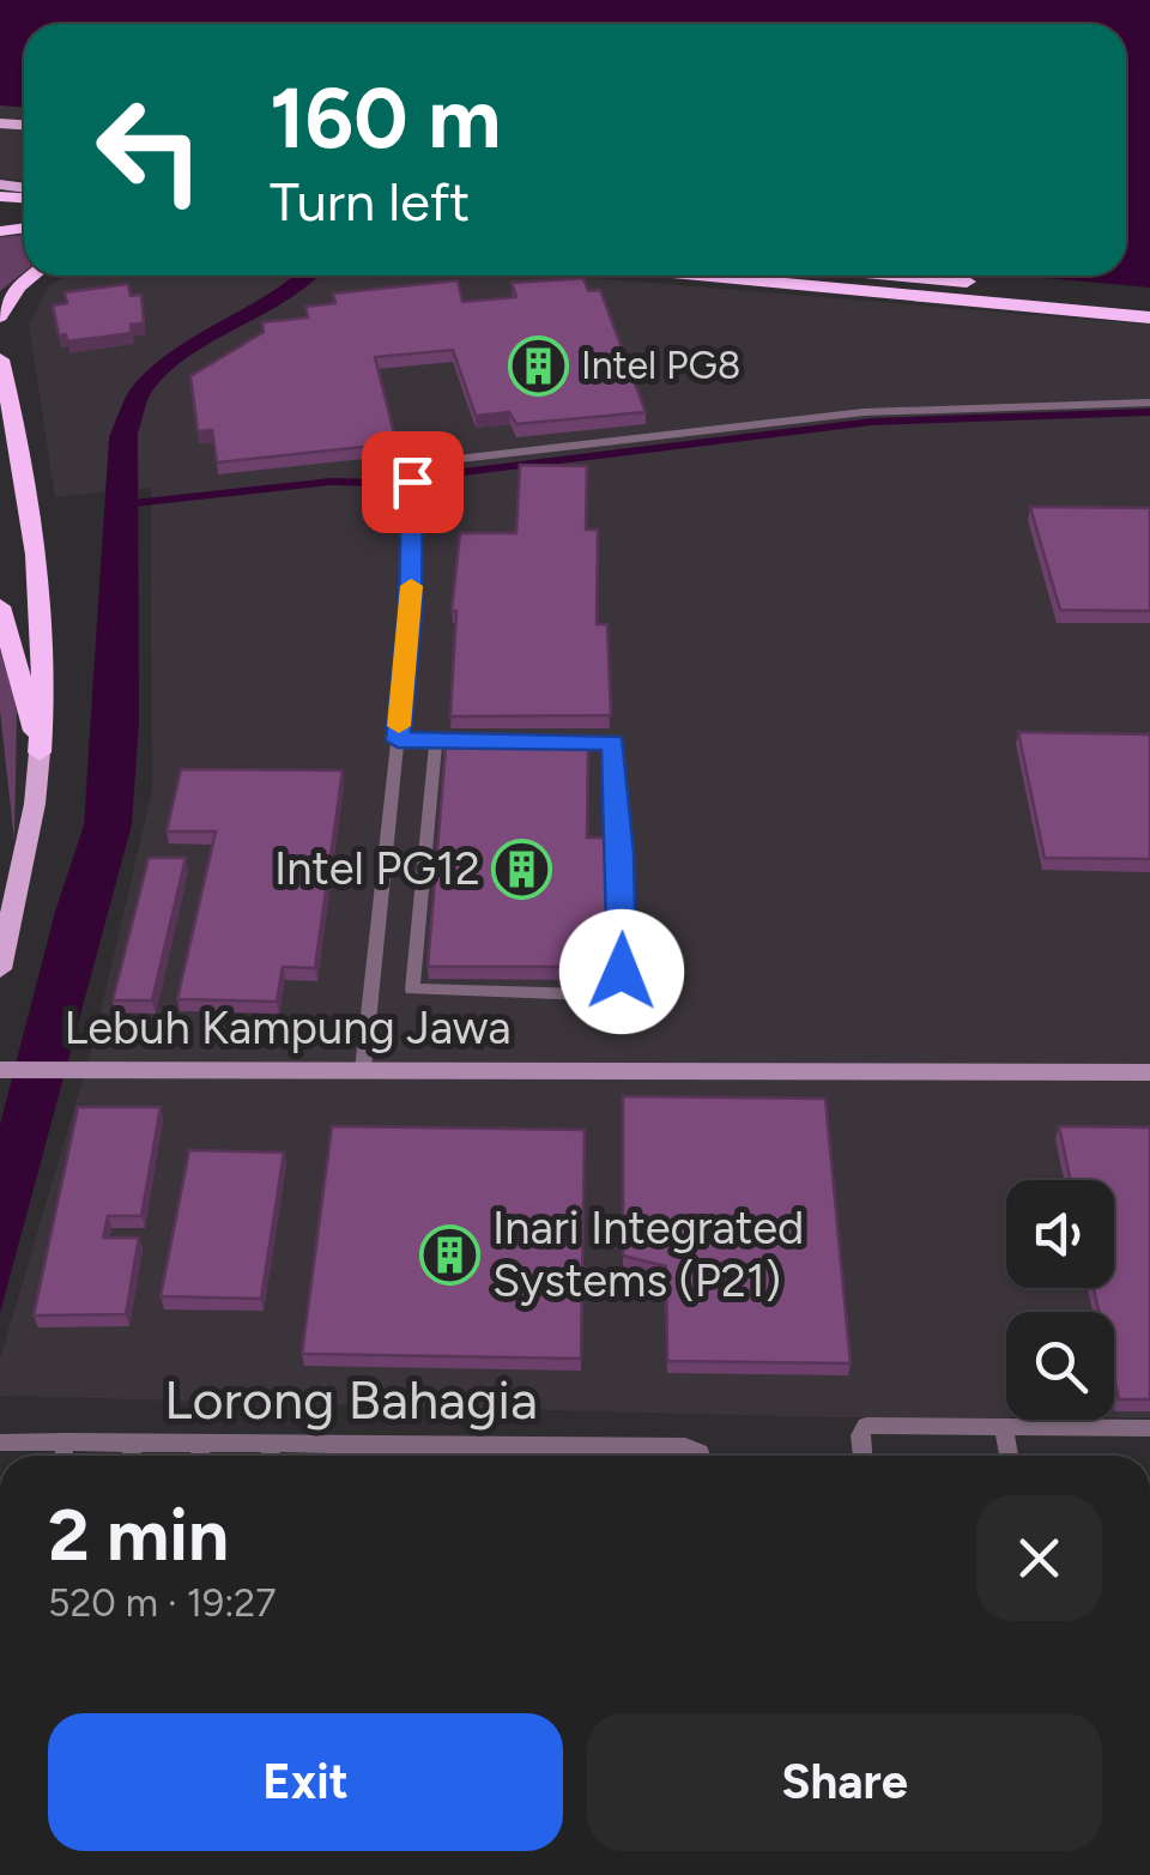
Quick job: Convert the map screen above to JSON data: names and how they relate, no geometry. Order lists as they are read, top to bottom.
{
  "streets": {
    "street": ["Lebuh Kampung Jawa", "Lorong Bahagia"]
  },
  "places": {
    "building": ["Intel PG8", "Intel PG12", "Inari Integrated Systems (P21)"]
  },
  "page": {
    "turn": ["160 m", "Turn left"],
    "heading": ["2 min", "520 m · 19:27"],
    "buttons": ["Exit", "Share"]
  }
}
